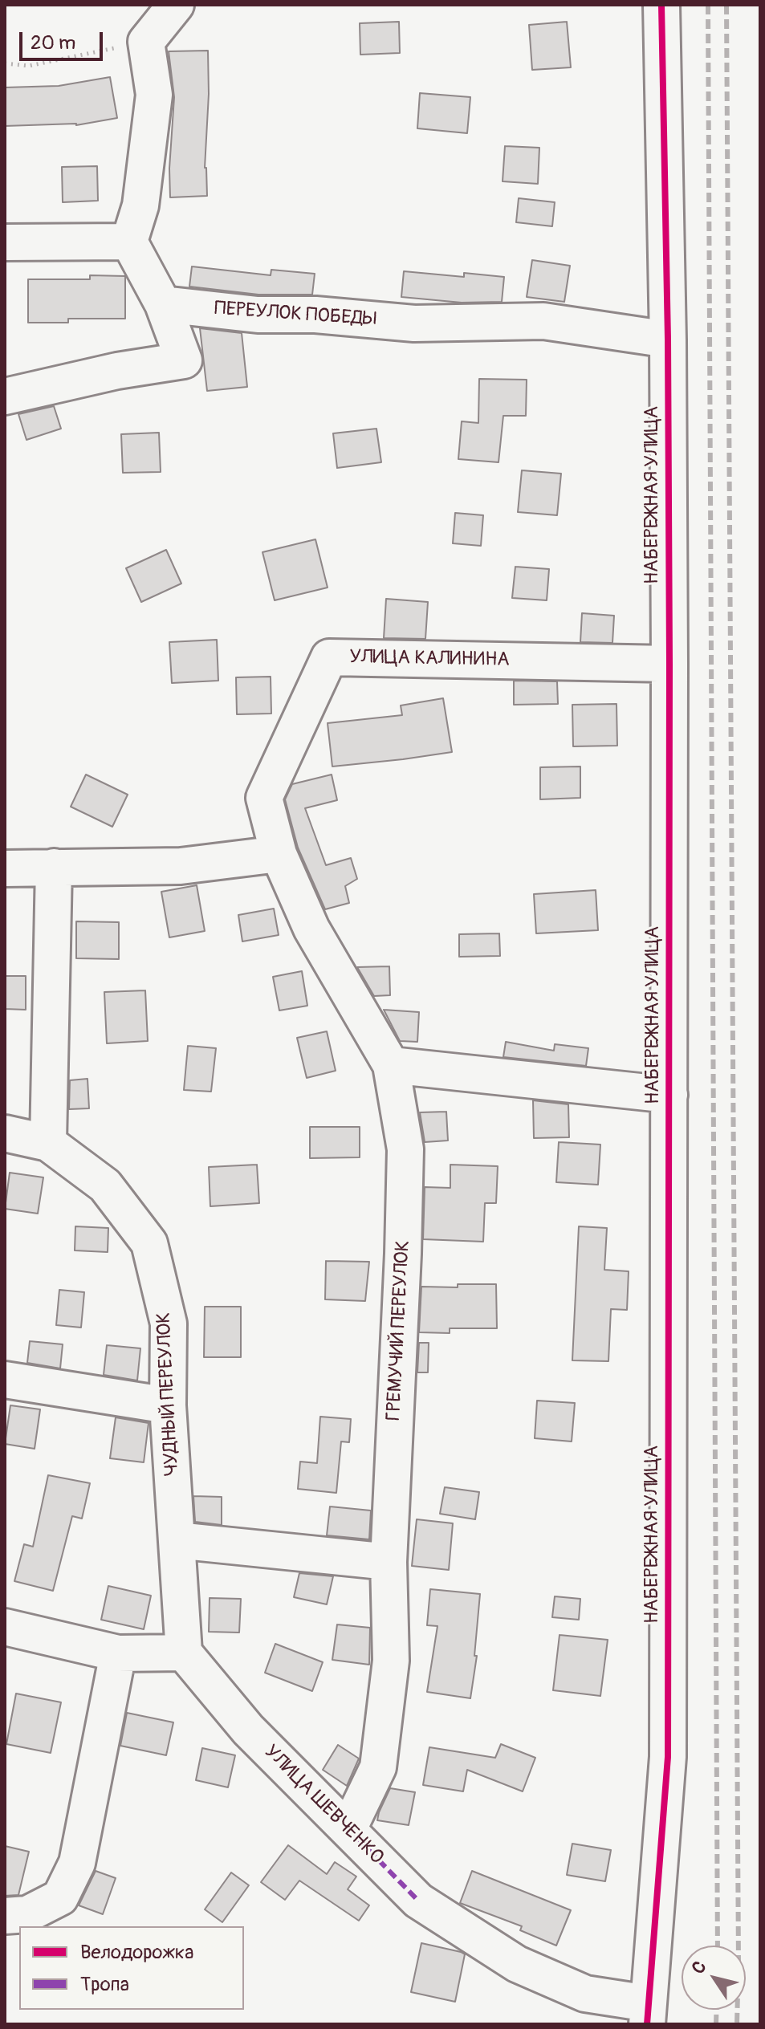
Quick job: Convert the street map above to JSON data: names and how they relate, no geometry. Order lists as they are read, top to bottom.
{
  "streets": {
    "street": [
      "ПЕРЕУЛОК ПОБЕДЫ",
      "НАБЕРЕЖНАЯ УЛИЦА",
      "УЛИЦА КАЛИНИНА",
      "ГРЕМУЧИЙ ПЕРЕУЛОК",
      "ЧУДНЫЙ ПЕРЕУЛОК",
      "УЛИЦА ШЕВЧЕНКО"
    ]
  },
  "crossings": [
    ["ПЕРЕУЛОК ПОБЕДЫ", "НАБЕРЕЖНАЯ УЛИЦА"],
    ["НАБЕРЕЖНАЯ УЛИЦА", "УЛИЦА КАЛИНИНА"],
    ["НАБЕРЕЖНАЯ УЛИЦА", "УЛИЦА ШЕВЧЕНКО"],
    ["УЛИЦА КАЛИНИНА", "ГРЕМУЧИЙ ПЕРЕУЛОК"],
    ["ГРЕМУЧИЙ ПЕРЕУЛОК", "УЛИЦА ШЕВЧЕНКО"],
    ["ЧУДНЫЙ ПЕРЕУЛОК", "УЛИЦА ШЕВЧЕНКО"]
  ],
  "legend": ["Велодорожка", "Тропа"],
  "scale_bar": "20 m",
  "north": "top left"
}
